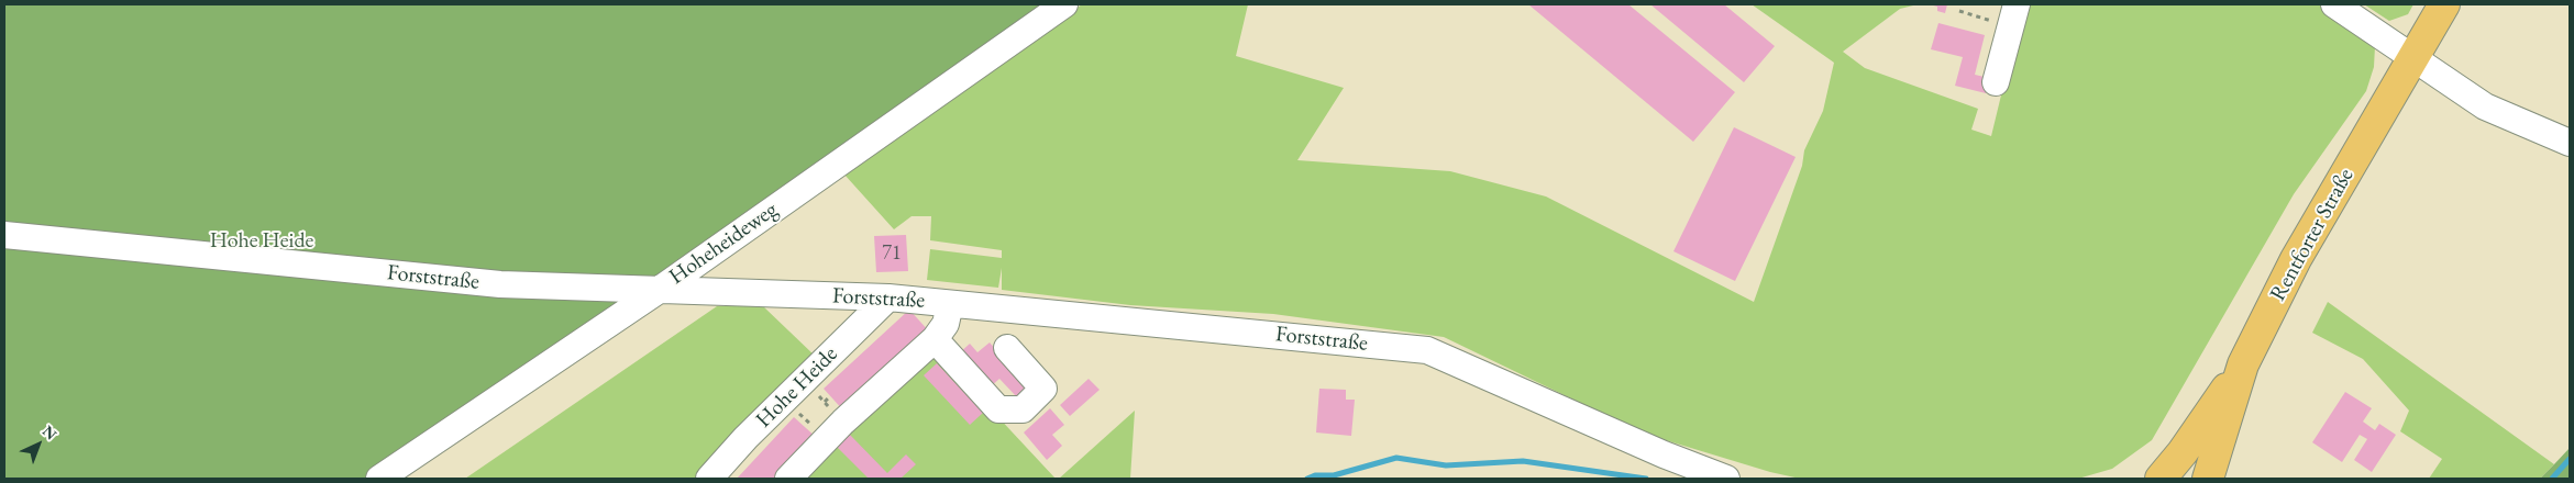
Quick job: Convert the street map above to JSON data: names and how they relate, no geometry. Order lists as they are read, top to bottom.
{
  "streets": {
    "main road": ["Rentforter Straße"],
    "street": ["Hoheheideweg", "Forststraße", "Hohe Heide"]
  },
  "crossings": [
    ["Hoheheideweg", "Forststraße"],
    ["Forststraße", "Hohe Heide"]
  ],
  "parks": ["Hohe Heide"],
  "house_numbers": ["71"],
  "north": "top right"
}
